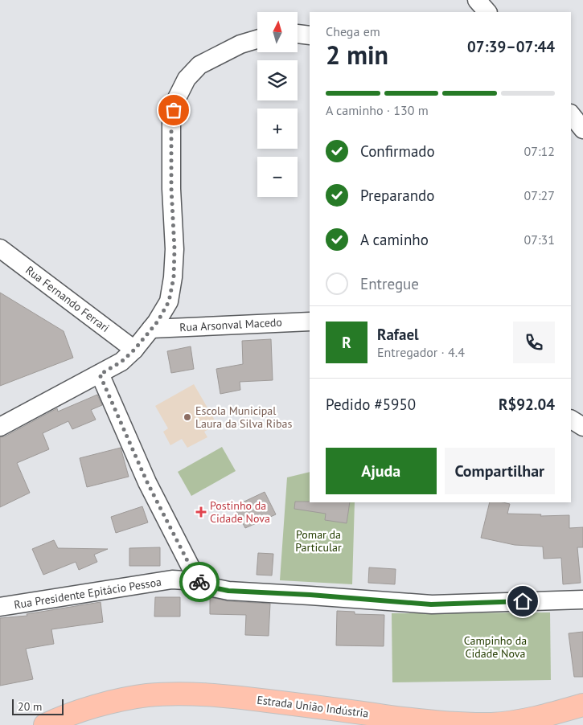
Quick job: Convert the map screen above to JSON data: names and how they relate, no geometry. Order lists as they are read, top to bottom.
{
  "streets": {
    "main road": ["Estrada União Indústria"],
    "street": ["Rua Fernando Ferrari", "Rua Arsonval Macedo", "Rua Presidente Epitácio Pessoa"]
  },
  "parks": ["Pomar da Particular", "Campinho da Cidade Nova"],
  "places": {
    "other": ["Escola Municipal Laura da Silva Ribas"],
    "health": ["Postinho da Cidade Nova"]
  },
  "scale_bar": "20 m",
  "north": "top",
  "page": {
    "map_buttons": ["+", "−"],
    "heading": ["2 min", "Chega em", "07:39–07:44"],
    "panel": [
      "Rafael",
      "Entregador · 4.4",
      "Pedido #5950",
      "R$92.04"
    ],
    "bar": "A caminho · 130 m",
    "list": [
      ["Confirmado", "07:12"],
      ["Preparando", "07:27"],
      ["A caminho", "07:31"],
      "Entregue"
    ],
    "round": "R",
    "buttons": ["Ajuda", "Compartilhar"],
    "scale": "20 m"
  }
}
